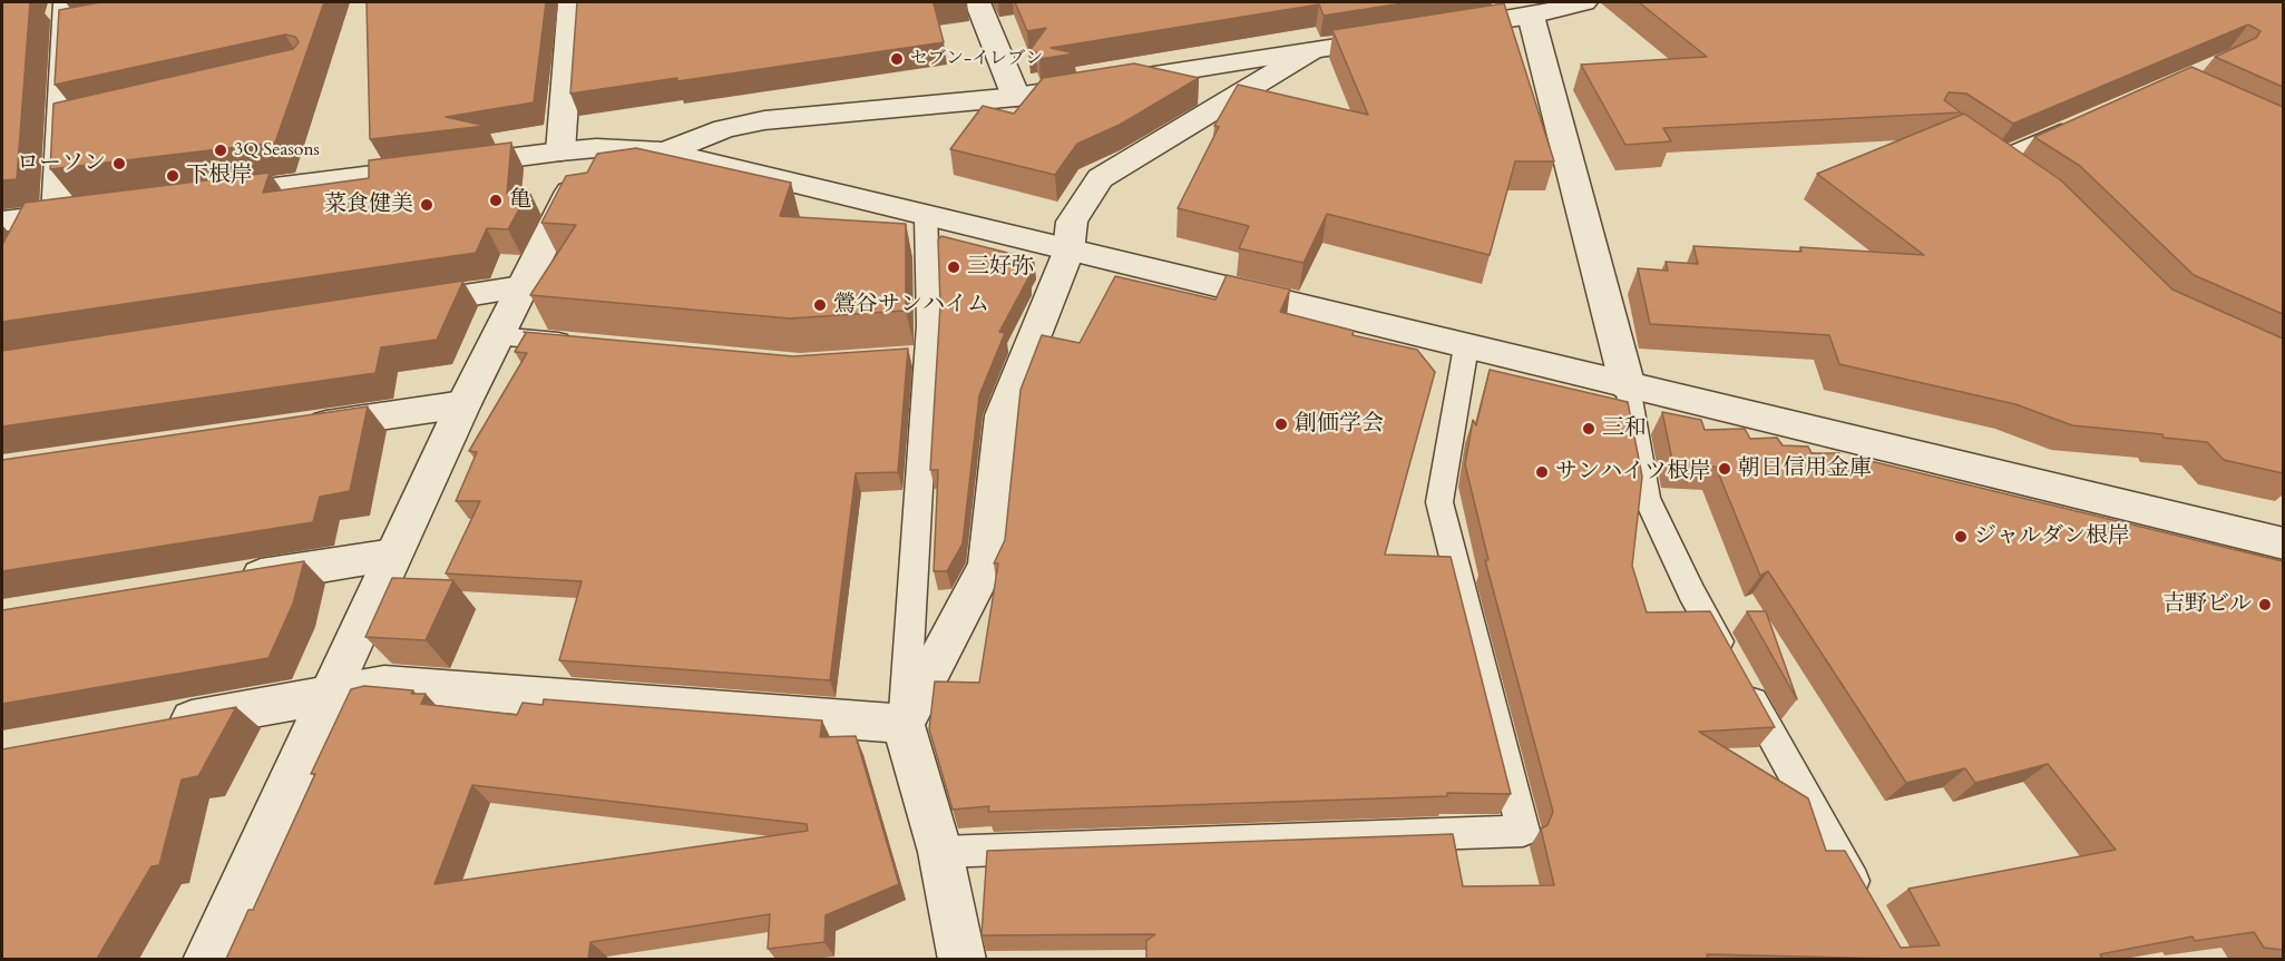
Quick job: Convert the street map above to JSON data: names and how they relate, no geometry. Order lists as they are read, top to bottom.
{
  "places": [
    "セブン-イレブン",
    "3Q Seasons",
    "ローソン",
    "下根岸",
    "亀",
    "菜食健美",
    "三好弥",
    "鶯谷サンハイム",
    "創価学会",
    "三和",
    "朝日信用金庫",
    "サンハイツ根岸",
    "ジャルダン根岸",
    "吉野ビル"
  ]
}
